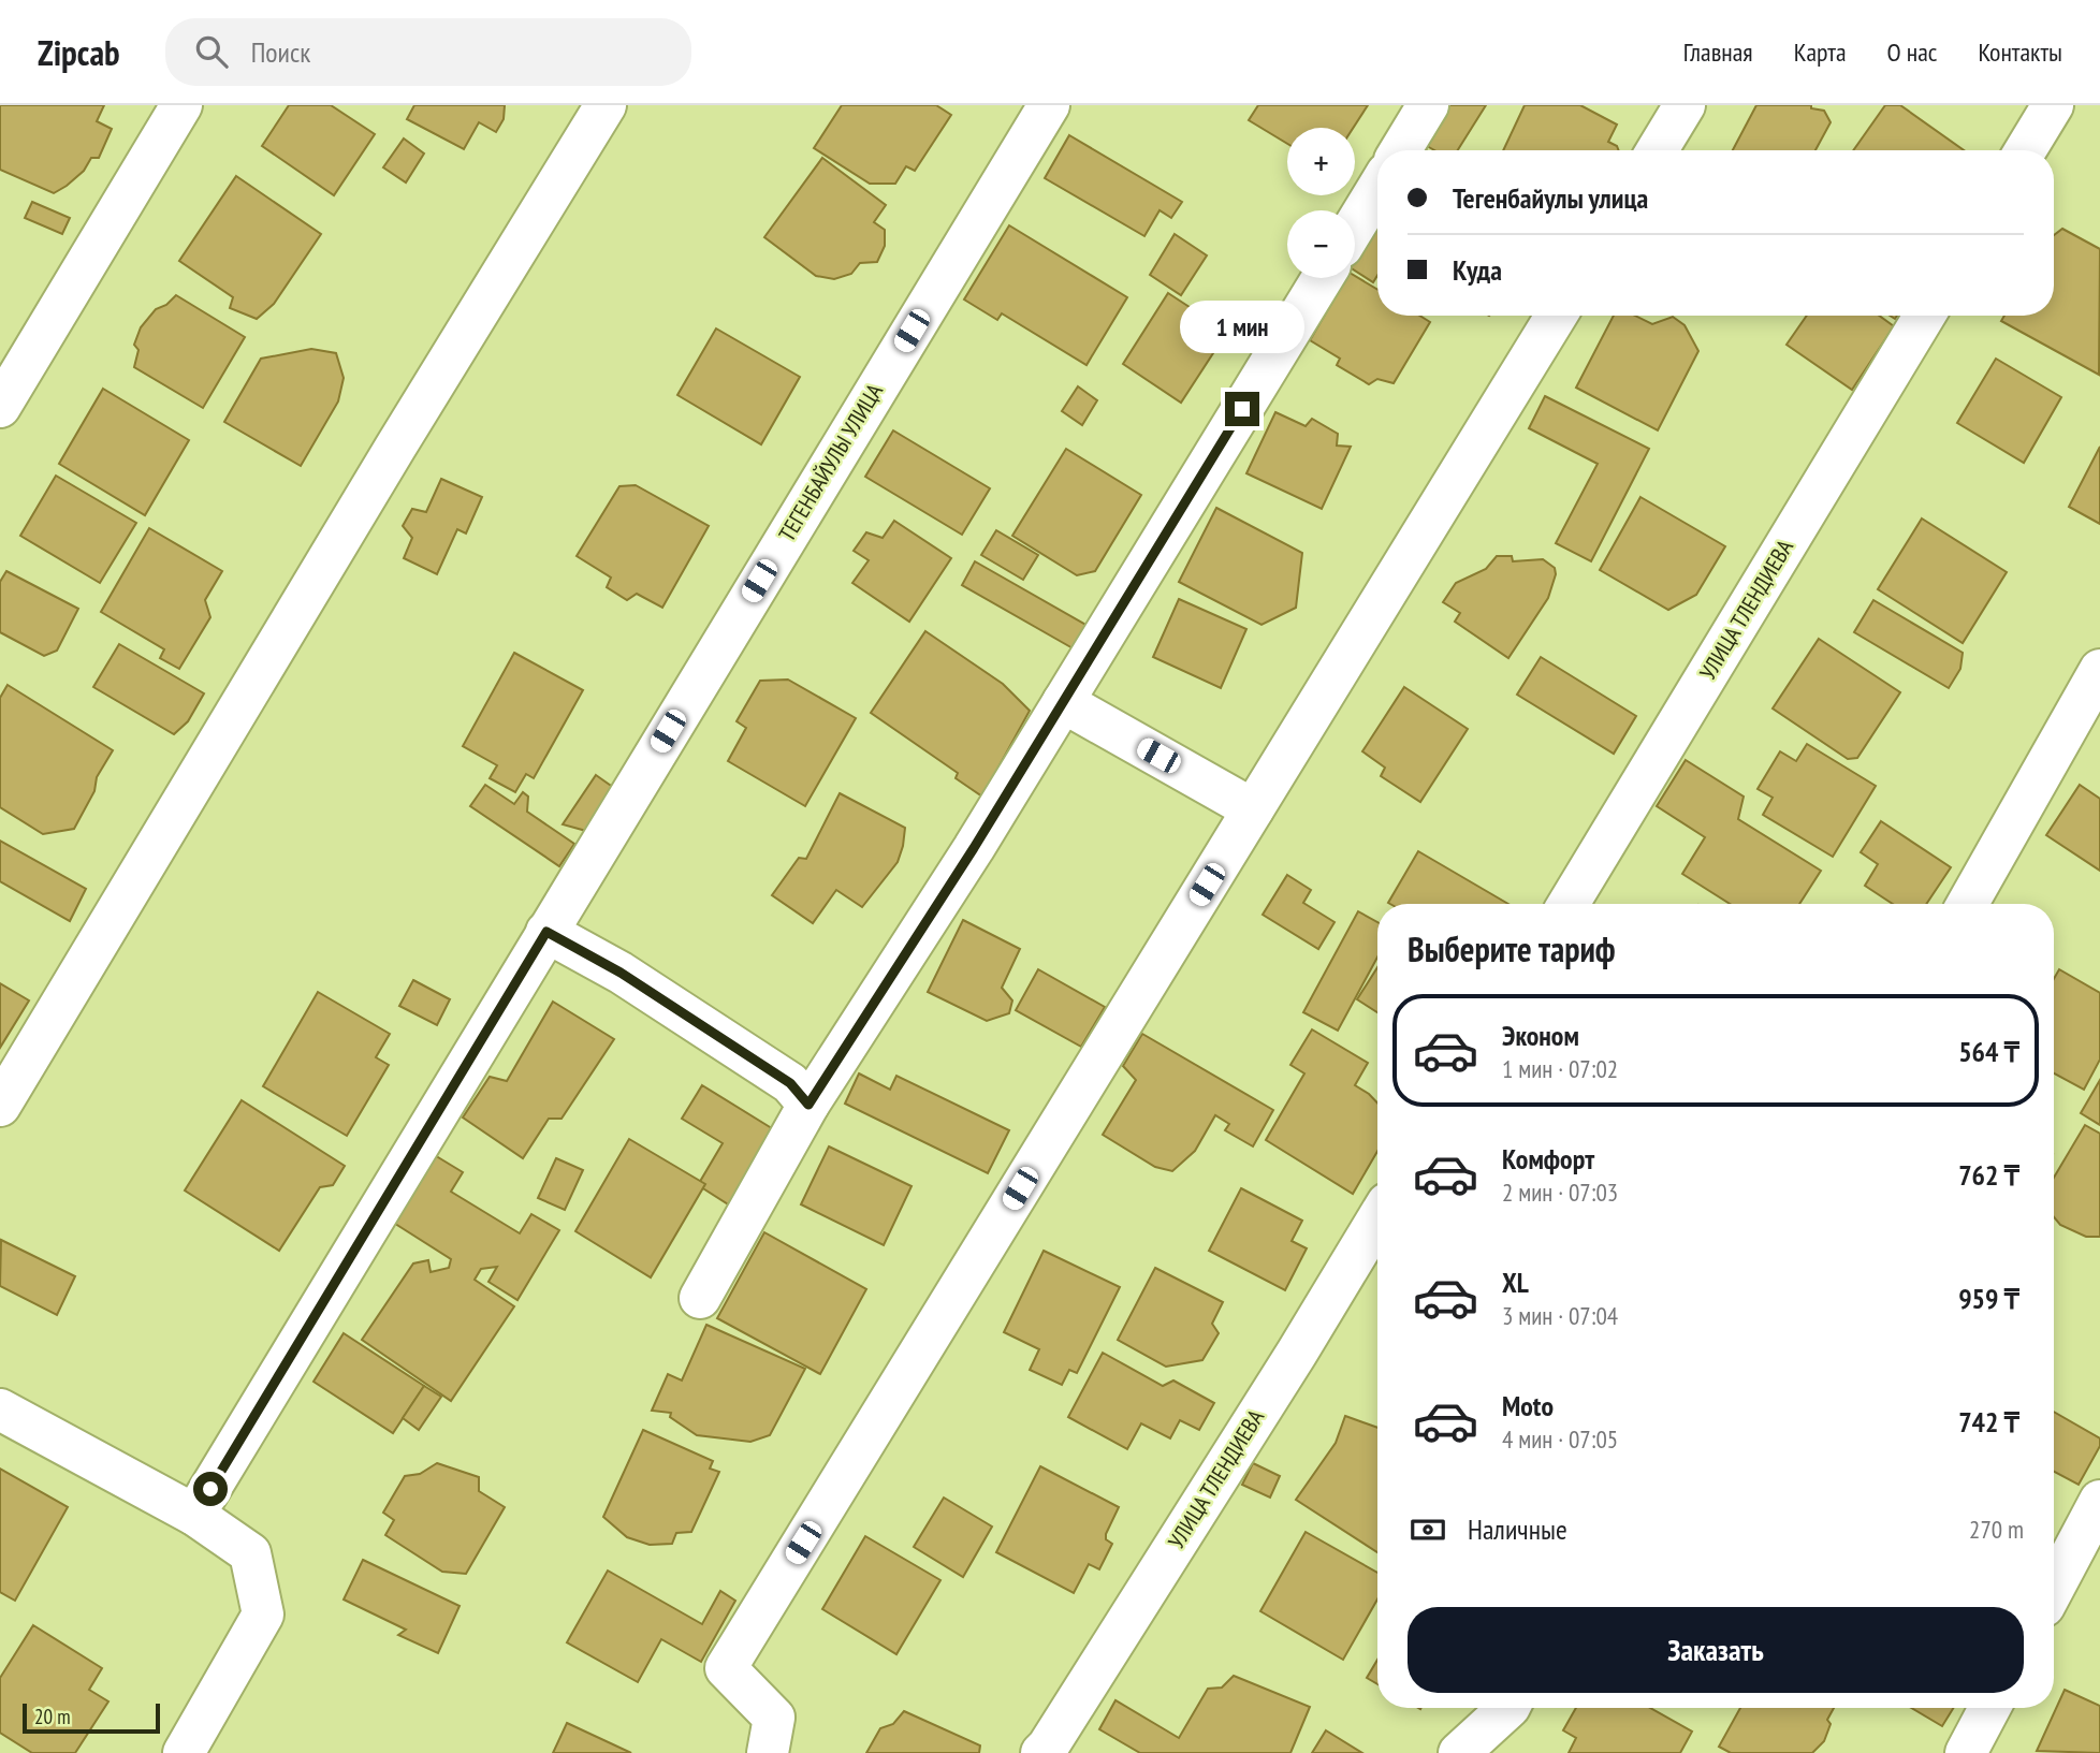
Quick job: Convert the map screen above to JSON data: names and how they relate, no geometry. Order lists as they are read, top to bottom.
{
  "streets": {
    "street": ["ТЕГЕНБАЙУЛЫ УЛИЦА", "УЛИЦА ТЛЕНДИЕВА"]
  },
  "scale_bar": "20 m",
  "page": {
    "header": "Zipcab",
    "search": "Поиск",
    "nav": [
      "Главная",
      "Карта",
      "О нас",
      "Контакты"
    ],
    "map_buttons": ["+", "−"],
    "banner": ["Тегенбайулы улица", "Куда"],
    "bubble": "1 мин",
    "heading": "Выберите тариф",
    "list": [
      {
        "name": "Эконом",
        "note": "1 мин · 07:02",
        "value": "564 ₸"
      },
      {
        "name": "Комфорт",
        "note": "2 мин · 07:03",
        "value": "762 ₸"
      },
      {
        "name": "XL",
        "note": "3 мин · 07:04",
        "value": "959 ₸"
      },
      {
        "name": "Moto",
        "note": "4 мин · 07:05",
        "value": "742 ₸"
      }
    ],
    "pay": ["Наличные", "270 m"],
    "buttons": "Заказать",
    "scale": "20 m"
  }
}
